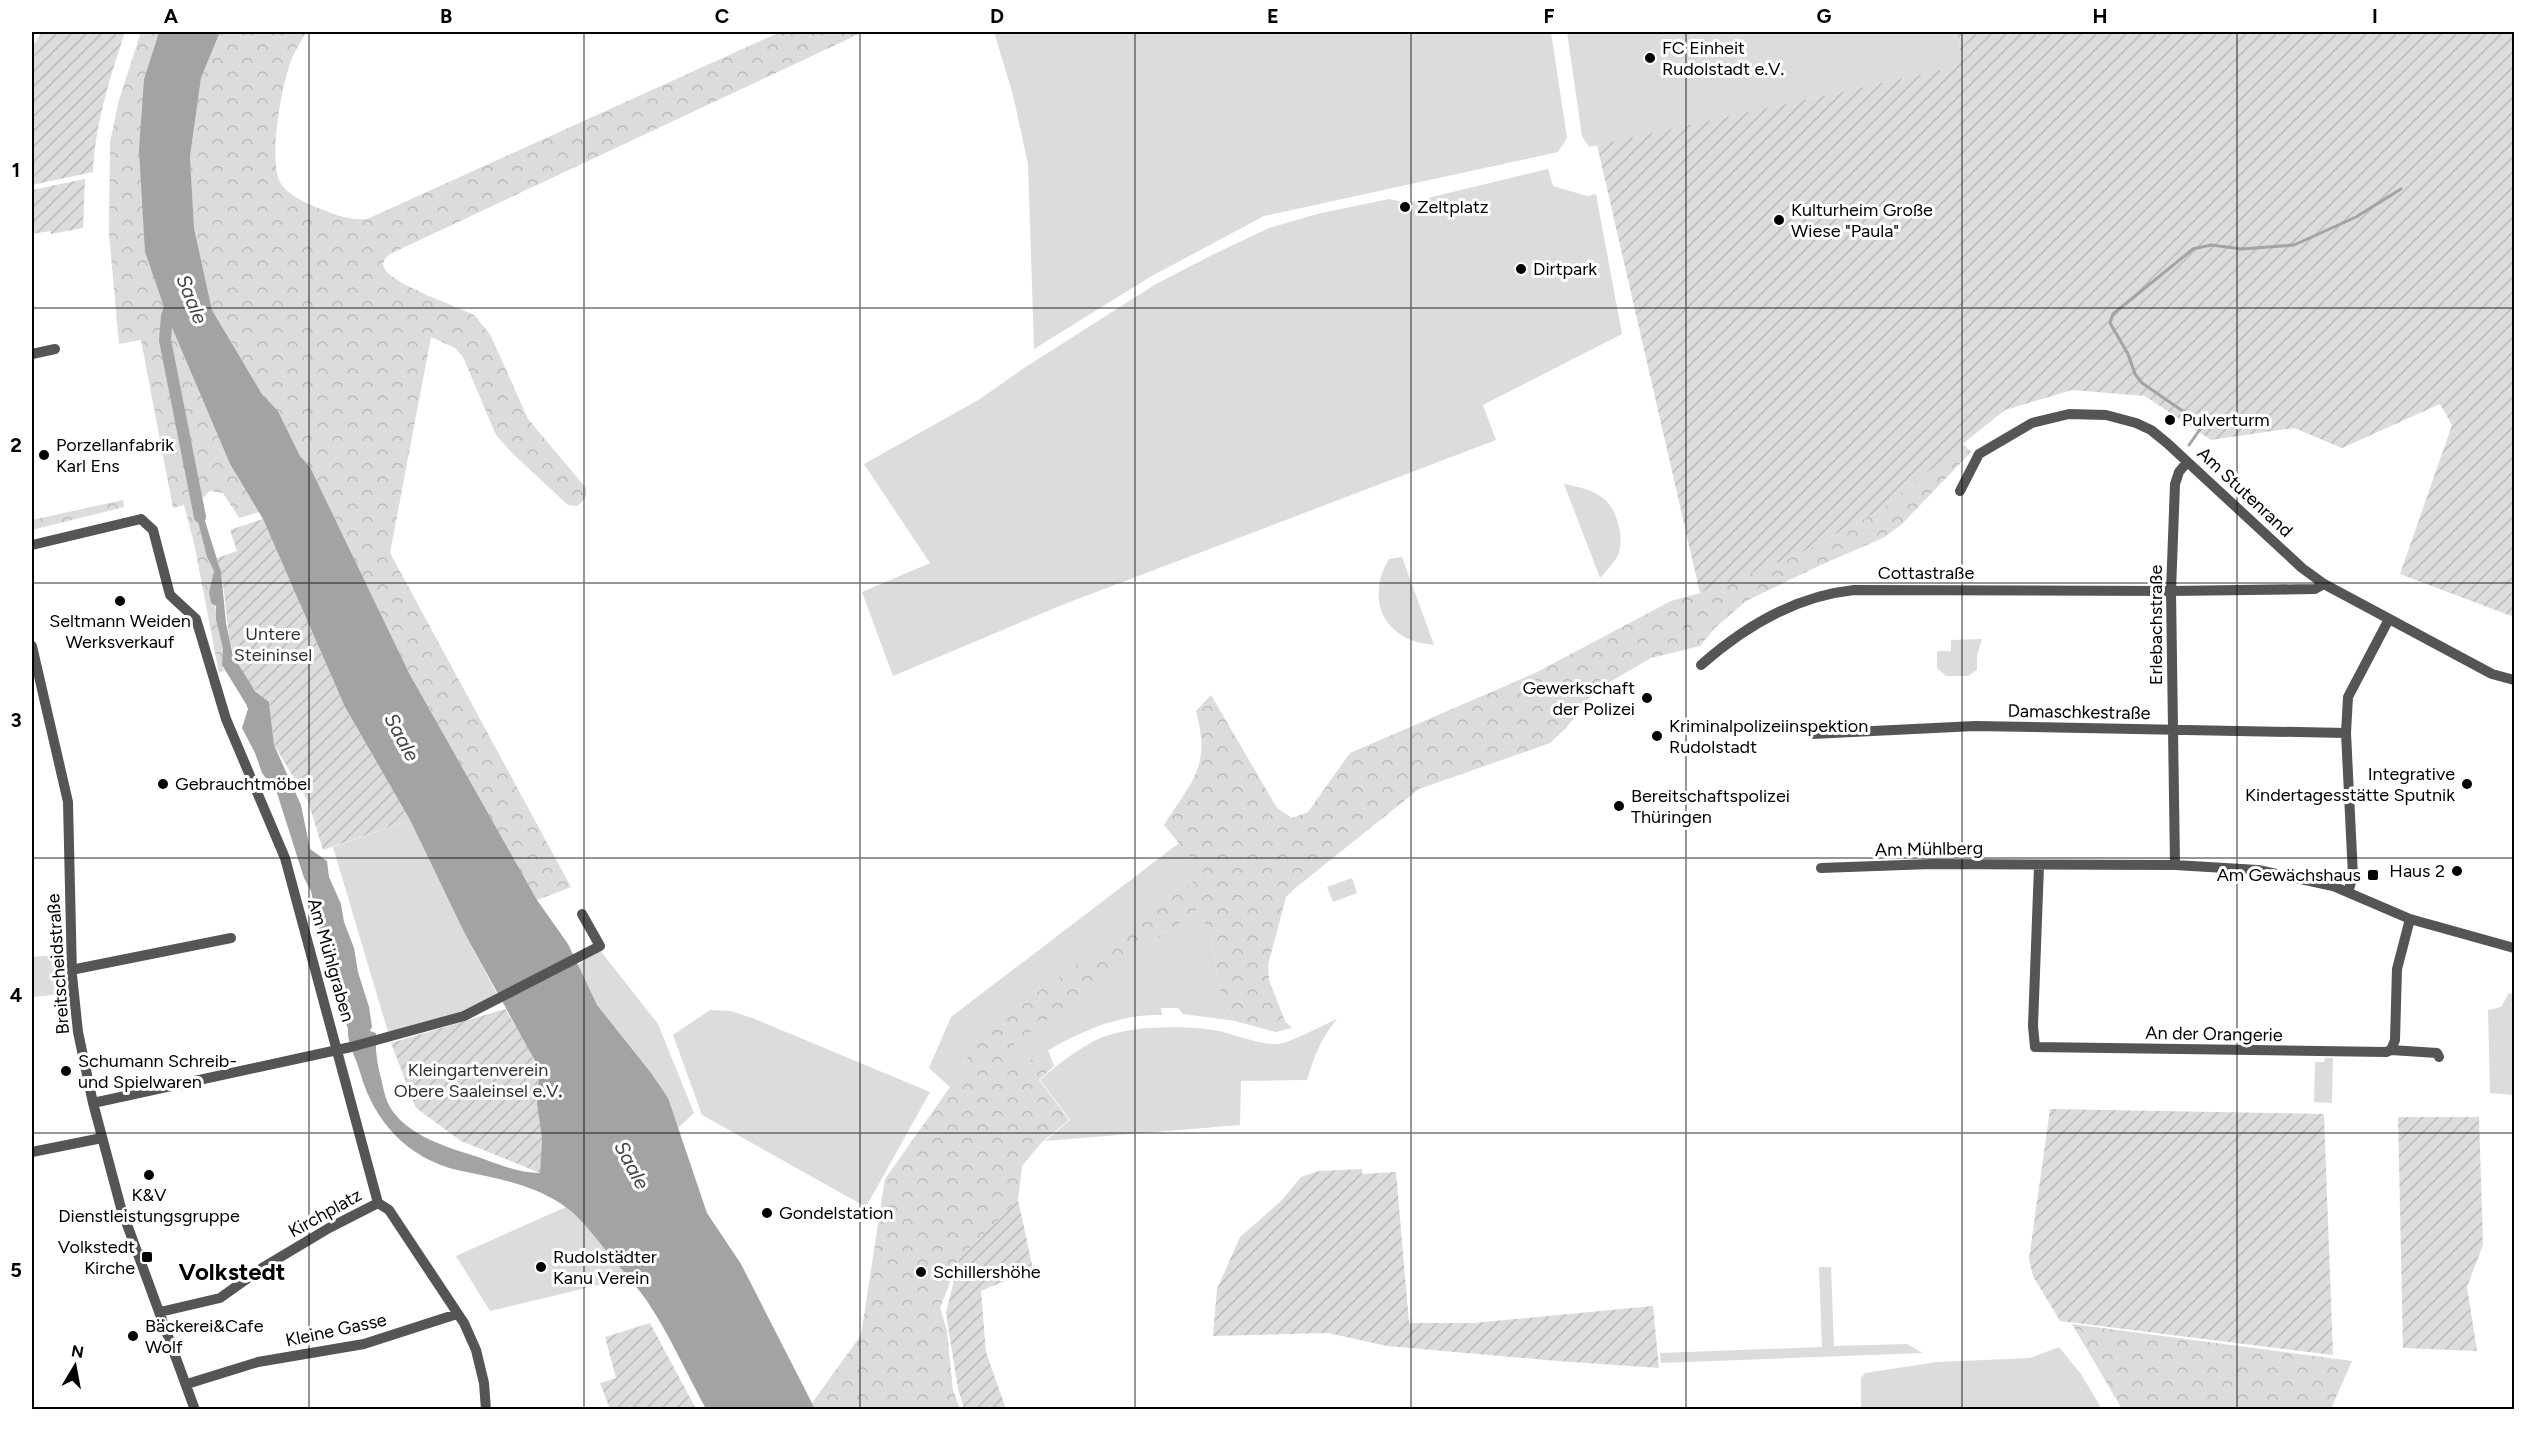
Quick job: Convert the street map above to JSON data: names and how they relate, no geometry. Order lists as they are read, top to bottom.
{
  "streets": {
    "street": [
      "Am Stutenrand",
      "Cottastraße",
      "Erlebachstraße",
      "Damaschkestraße",
      "Am Mühlberg",
      "Am Mühlgraben",
      "Breitscheidstraße",
      "An der Orangerie",
      "Kirchplatz",
      "Kleine Gasse"
    ]
  },
  "crossings": [
    ["Am Stutenrand", "Erlebachstraße"],
    ["Cottastraße", "Erlebachstraße"],
    ["Erlebachstraße", "Damaschkestraße"],
    ["Erlebachstraße", "Am Mühlberg"],
    ["Am Mühlberg", "An der Orangerie"],
    ["Am Mühlgraben", "Kirchplatz"],
    ["Am Mühlgraben", "Kleine Gasse"],
    ["Breitscheidstraße", "Kirchplatz"],
    ["Breitscheidstraße", "Kleine Gasse"]
  ],
  "districts": ["Volkstedt"],
  "water": ["Saale"],
  "parks": ["Untere Steininsel", "Kleingartenverein Obere Saaleinsel e.V."],
  "places": {
    "other": [
      "FC Einheit Rudolstadt e.V.",
      "Zeltplatz",
      "Kulturheim Große Wiese \"Paula\"",
      "Dirtpark",
      "Pulverturm",
      "Porzellanfabrik Karl Ens",
      "Seltmann Weiden Werksverkauf",
      "Gewerkschaft der Polizei",
      "Kriminalpolizeiinspektion Rudolstadt",
      "Gebrauchtmöbel",
      "Integrative Kindertagesstätte Sputnik",
      "Bereitschaftspolizei Thüringen",
      "Haus 2",
      "Schumann Schreib- und Spielwaren",
      "K&V Dienstleistungsgruppe",
      "Gondelstation",
      "Rudolstädter Kanu Verein",
      "Schillershöhe",
      "Bäckerei&Cafe Wolf"
    ],
    "transit": ["Am Gewächshaus", "Volkstedt Kirche"]
  },
  "north": "top",
  "grid": {
    "columns": [
      "A",
      "B",
      "C",
      "D",
      "E",
      "F",
      "G",
      "H",
      "I"
    ],
    "rows": [
      "1",
      "2",
      "3",
      "4",
      "5"
    ]
  }
}
